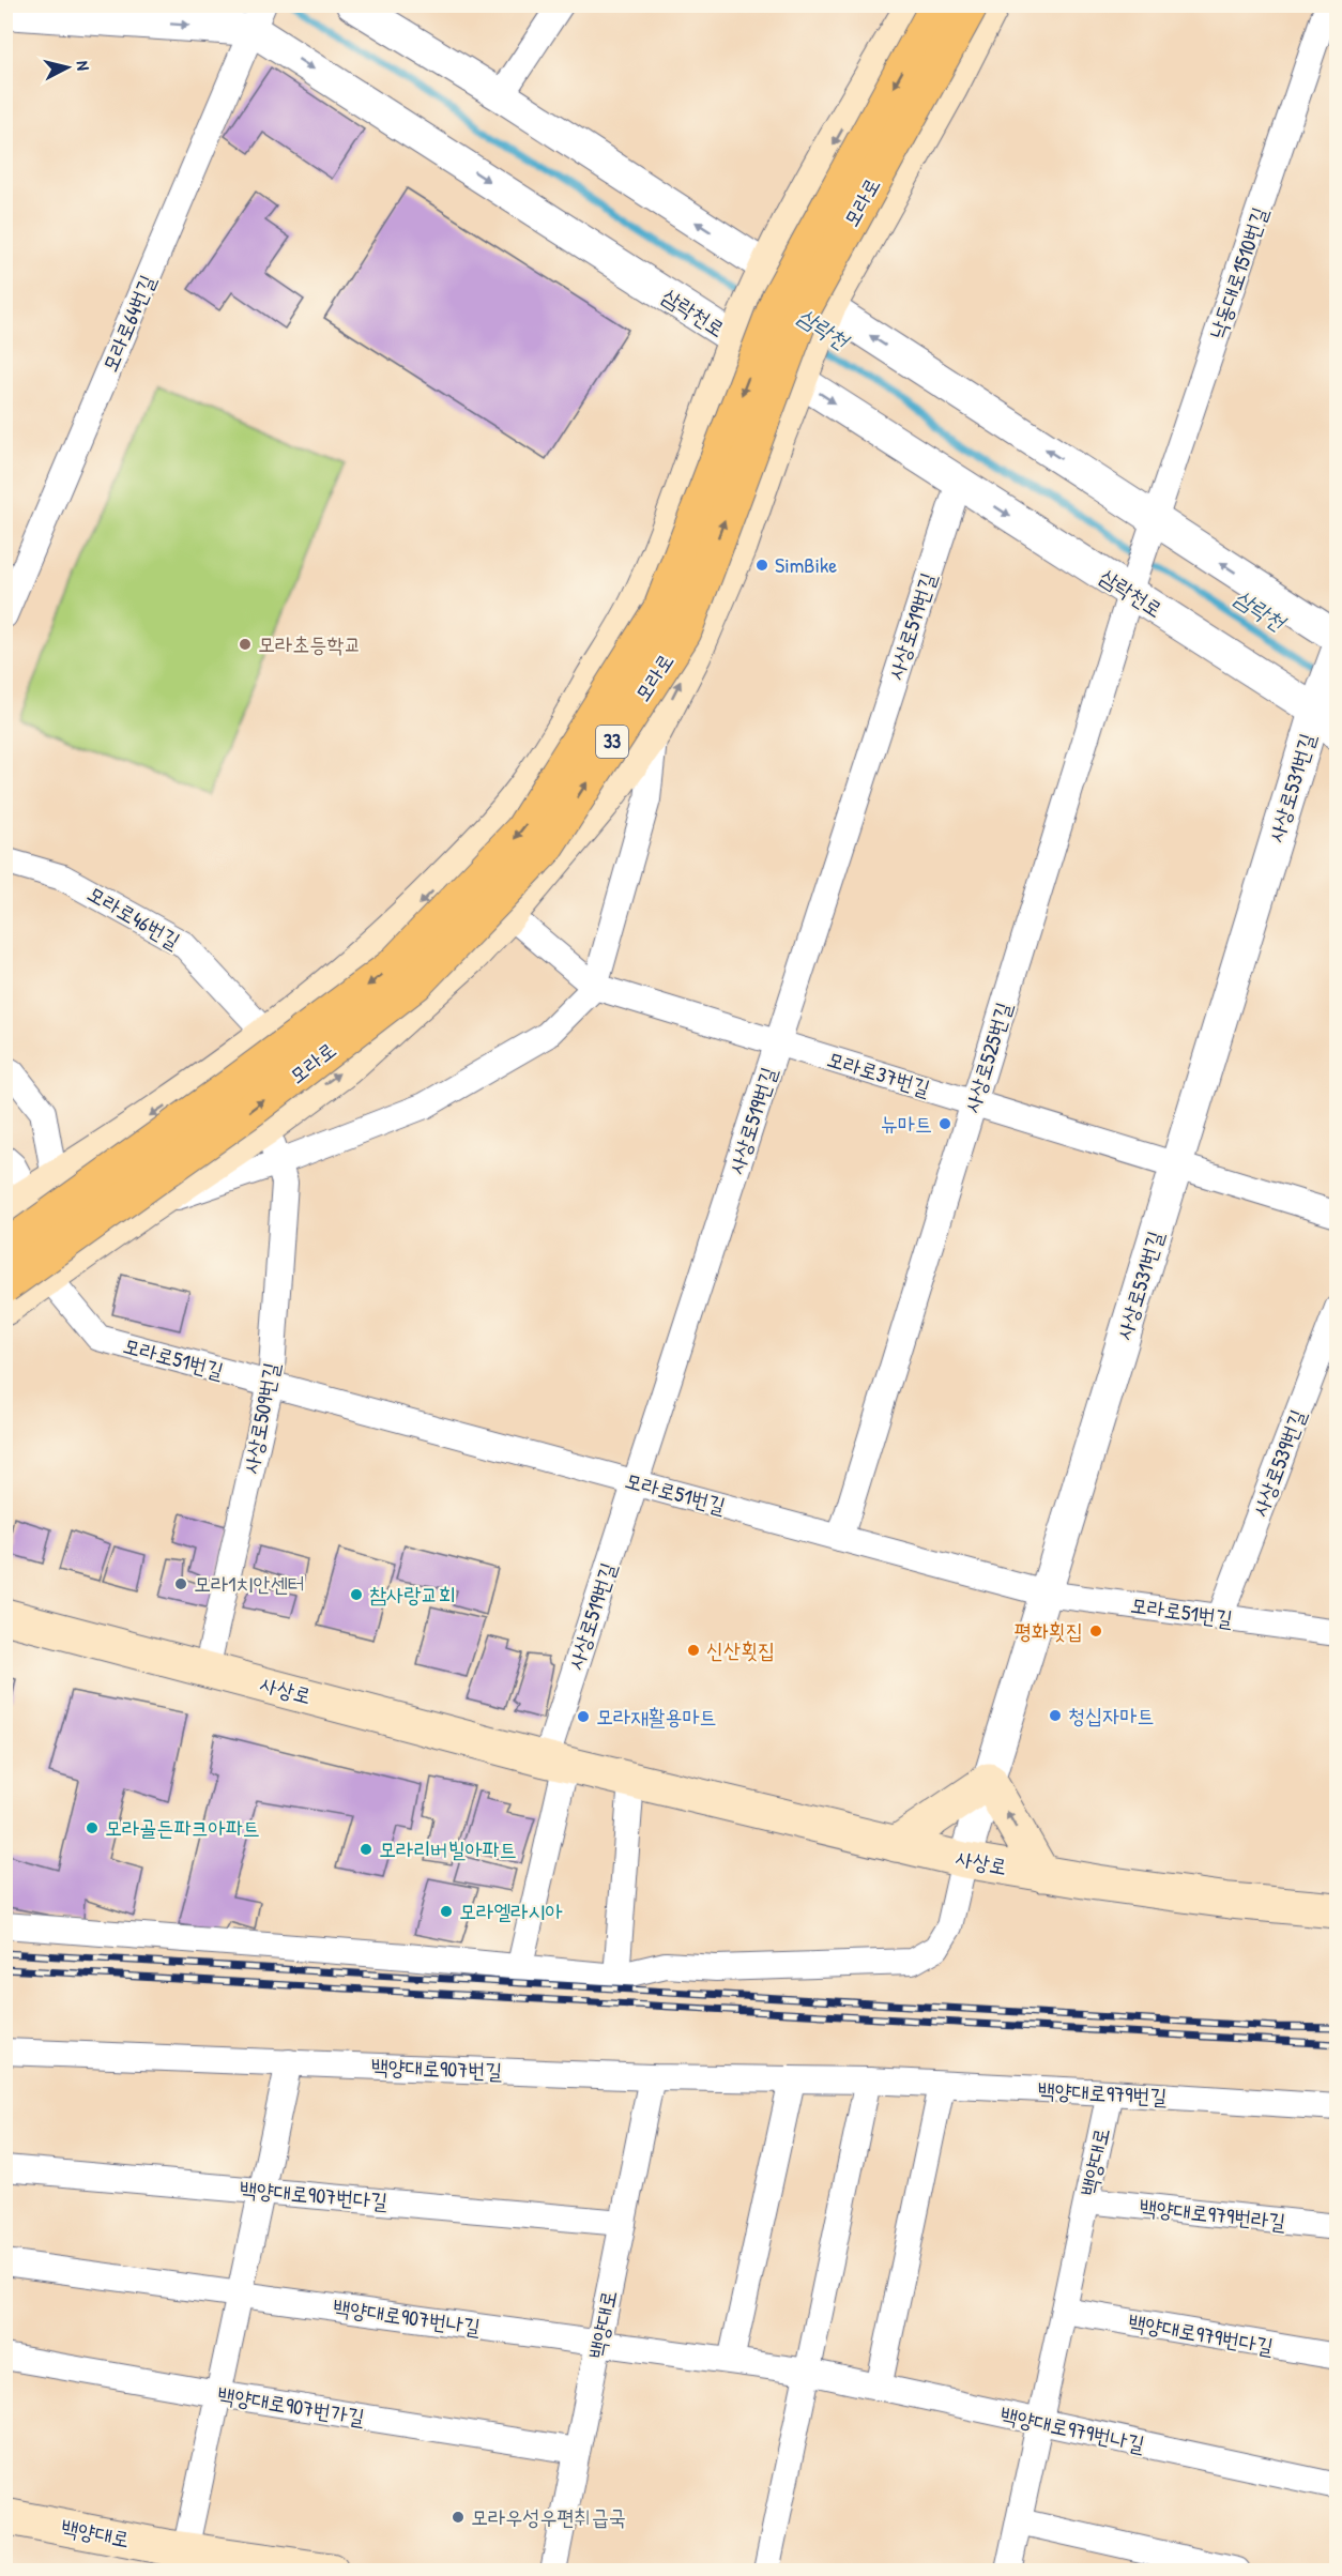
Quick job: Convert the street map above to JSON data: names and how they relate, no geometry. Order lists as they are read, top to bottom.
{
  "streets": {
    "highway": ["모라로", "33"],
    "main road": ["사상로", "백양대로"],
    "street": [
      "낙동대로1510번길",
      "삼락천로",
      "모라로64번길",
      "사상로519번길",
      "사상로531번길",
      "모라로46번길",
      "사상로525번길",
      "모라로37번길",
      "모라로51번길",
      "사상로509번길",
      "사상로539번길",
      "백양대로907번길",
      "백양대로979번길",
      "백양대로907번다길",
      "백양대로979번라길",
      "백양대로907번나길",
      "백양대로979번다길",
      "백양대로907번가길",
      "백양대로979번나길"
    ]
  },
  "crossings": [
    ["모라로", "삼락천로"],
    ["모라로", "모라로37번길"],
    ["모라로", "모라로51번길"],
    ["모라로", "사상로509번길"],
    ["낙동대로1510번길", "삼락천로"],
    ["낙동대로1510번길", "사상로525번길"],
    ["삼락천로", "모라로64번길"],
    ["삼락천로", "사상로519번길"],
    ["삼락천로", "사상로531번길"],
    ["삼락천로", "사상로525번길"],
    ["사상로519번길", "모라로37번길"],
    ["사상로519번길", "모라로51번길"],
    ["사상로519번길", "사상로"],
    ["사상로531번길", "모라로37번길"],
    ["사상로531번길", "모라로51번길"],
    ["사상로531번길", "사상로"],
    ["사상로525번길", "모라로37번길"],
    ["사상로525번길", "모라로51번길"],
    ["모라로51번길", "사상로509번길"],
    ["모라로51번길", "사상로539번길"],
    ["사상로509번길", "사상로"],
    ["백양대로907번길", "백양대로979번길"],
    ["백양대로907번길", "백양대로"],
    ["백양대로979번길", "백양대로"],
    ["백양대로", "백양대로907번다길"],
    ["백양대로", "백양대로979번라길"],
    ["백양대로", "백양대로907번나길"],
    ["백양대로", "백양대로979번다길"],
    ["백양대로", "백양대로907번가길"],
    ["백양대로", "백양대로979번나길"],
    ["백양대로907번나길", "백양대로979번나길"]
  ],
  "water": ["삼락천"],
  "places": [
    "SimBike",
    "모라초등학교",
    "뉴마트",
    "모라1치안센터",
    "참사랑교회",
    "평화횟집",
    "신산횟집",
    "청십자마트",
    "모라재활용마트",
    "모라골든파크아파트",
    "모라리버빌아파트",
    "모라엘라시아",
    "모라우성우편취급국"
  ],
  "north": "right"
}
